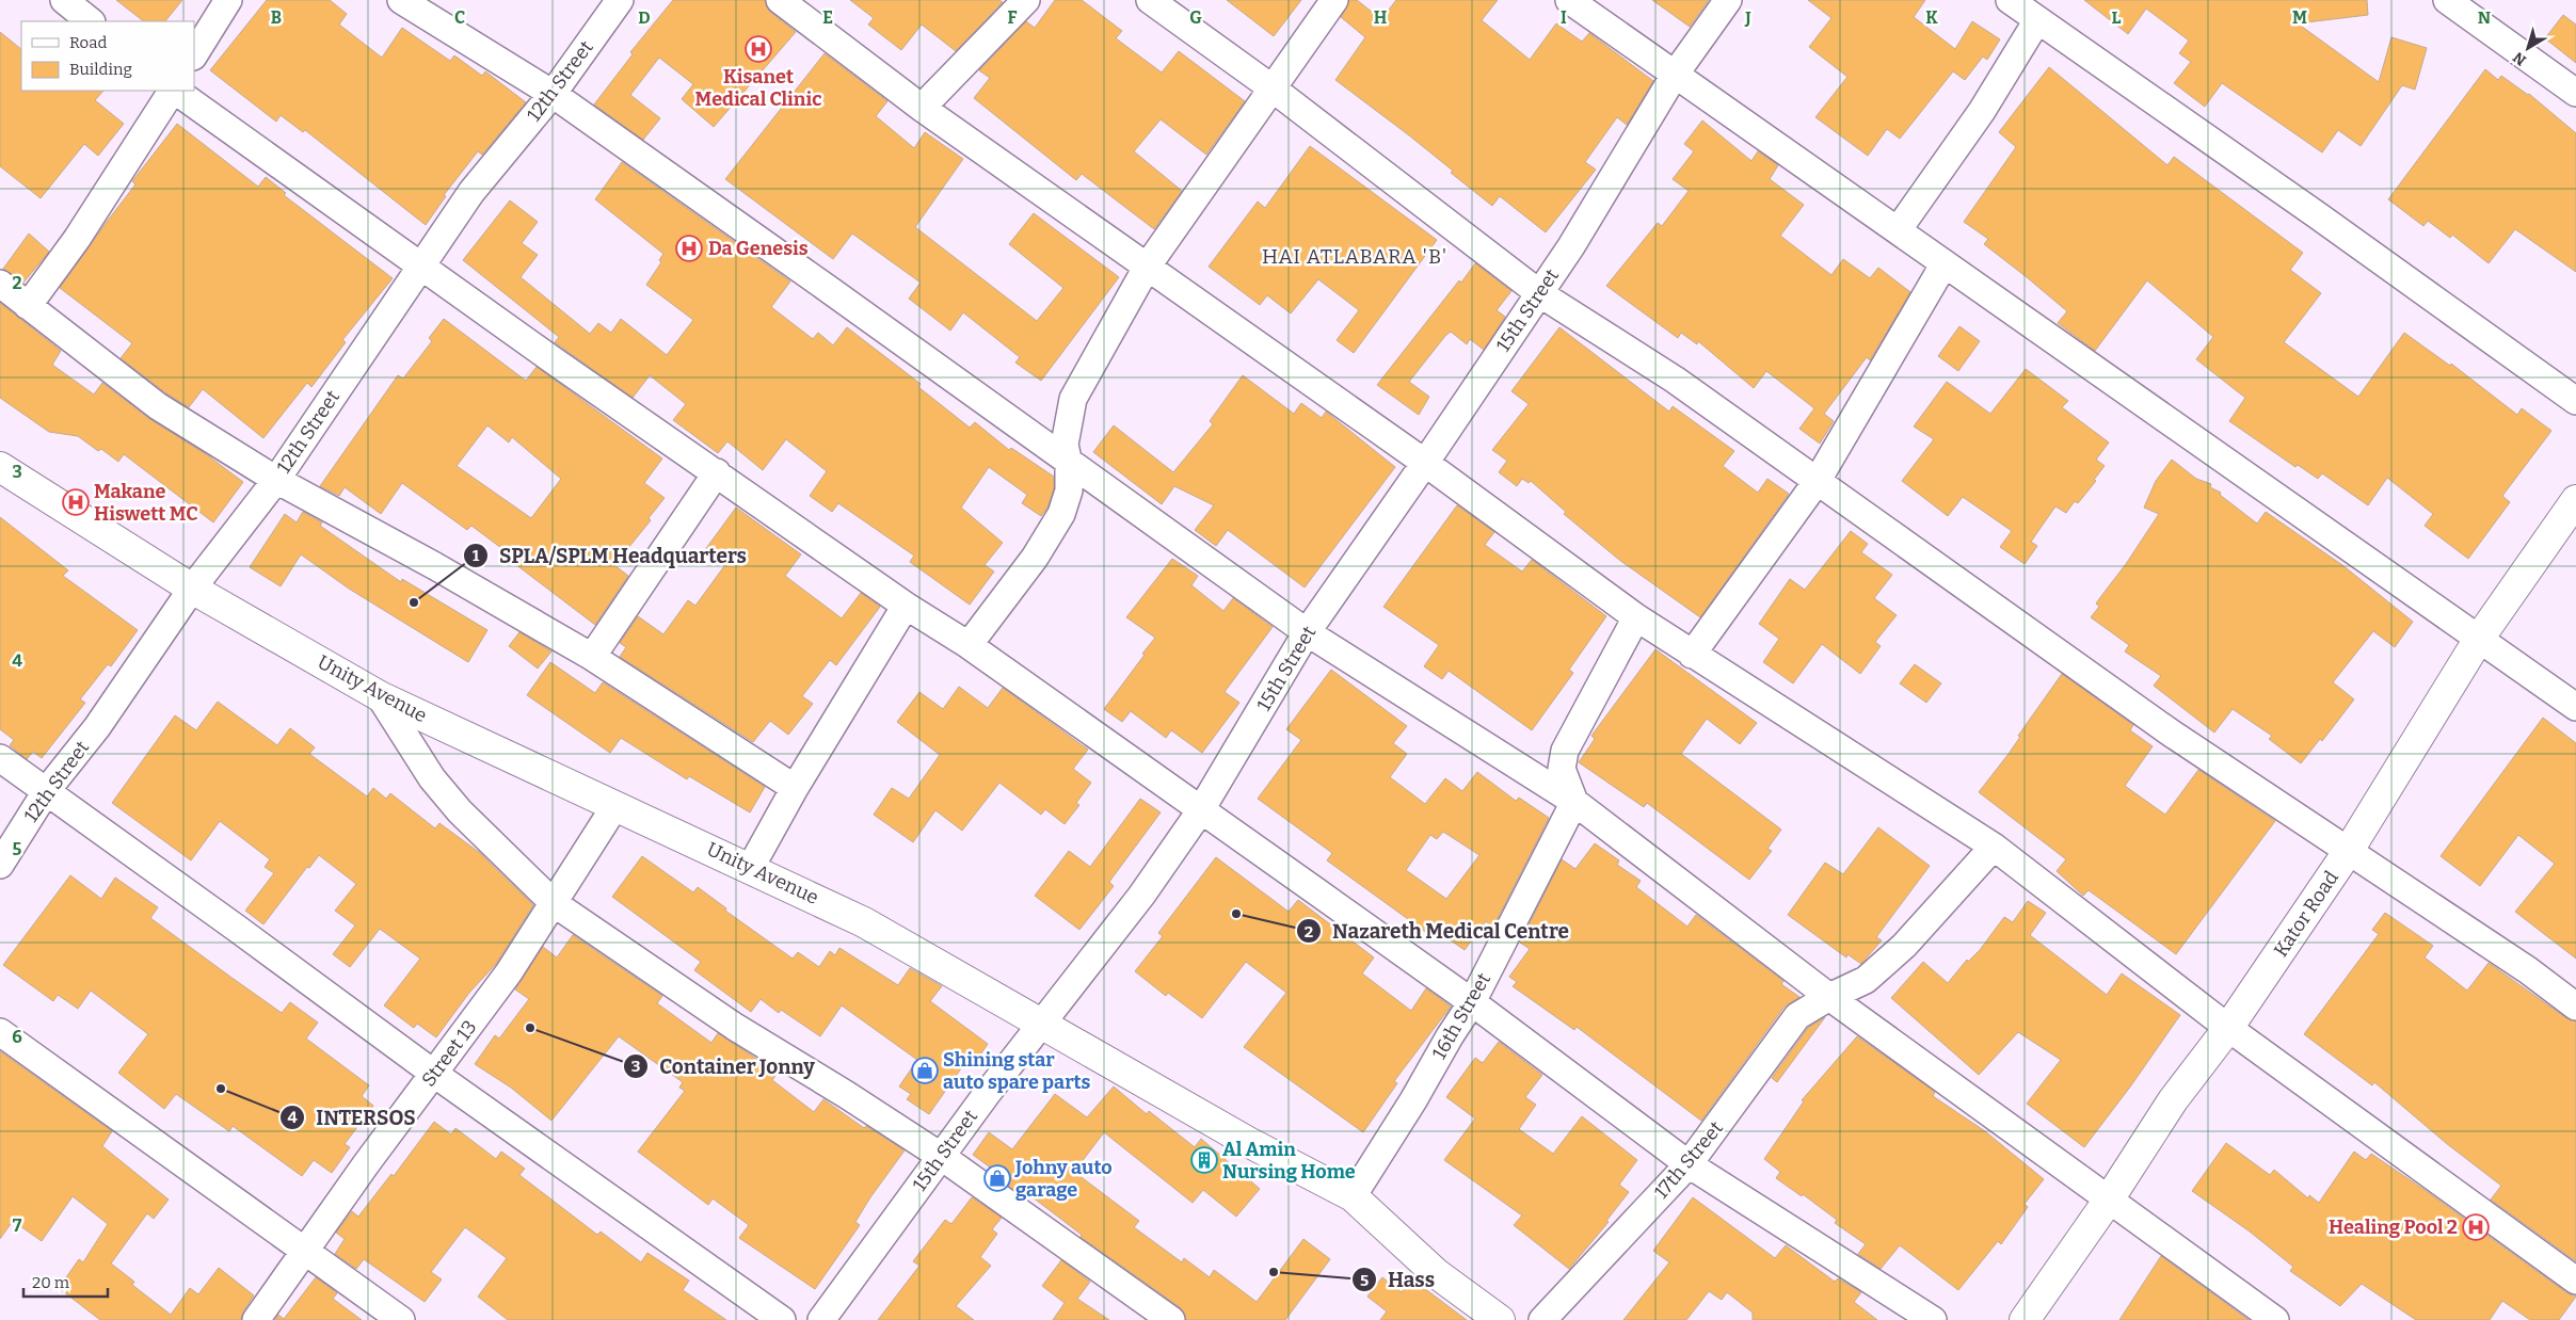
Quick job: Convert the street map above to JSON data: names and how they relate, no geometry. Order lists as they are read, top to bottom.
{
  "streets": {
    "main road": ["Unity Avenue", "Kator Road"],
    "street": [
      "12th Street",
      "15th Street",
      "16th Street",
      "Street 13",
      "17th Street"
    ]
  },
  "crossings": [
    ["12th Street", "Unity Avenue"],
    ["15th Street", "Unity Avenue"],
    ["Unity Avenue", "16th Street"],
    ["Unity Avenue", "Street 13"]
  ],
  "districts": ["HAI ATLABARA 'B'"],
  "places": {
    "hospital": [
      "Kisanet Medical Clinic",
      "Da Genesis",
      "Makane Hiswett MC",
      "Healing Pool 2"
    ],
    "other": [
      "SPLA/SPLM Headquarters",
      "Nazareth Medical Centre",
      "Container Jonny",
      "INTERSOS",
      "Hass"
    ],
    "shop": ["Shining star auto spare parts", "Johny auto garage"],
    "building": ["Al Amin Nursing Home"]
  },
  "legend": ["Road", "Building"],
  "scale_bar": "20 m",
  "north": "bottom left",
  "grid": {
    "columns": [
      "B",
      "C",
      "D",
      "E",
      "F",
      "G",
      "H",
      "I",
      "J",
      "K",
      "L",
      "M",
      "N"
    ],
    "rows": [
      "2",
      "3",
      "4",
      "5",
      "6",
      "7"
    ]
  }
}
